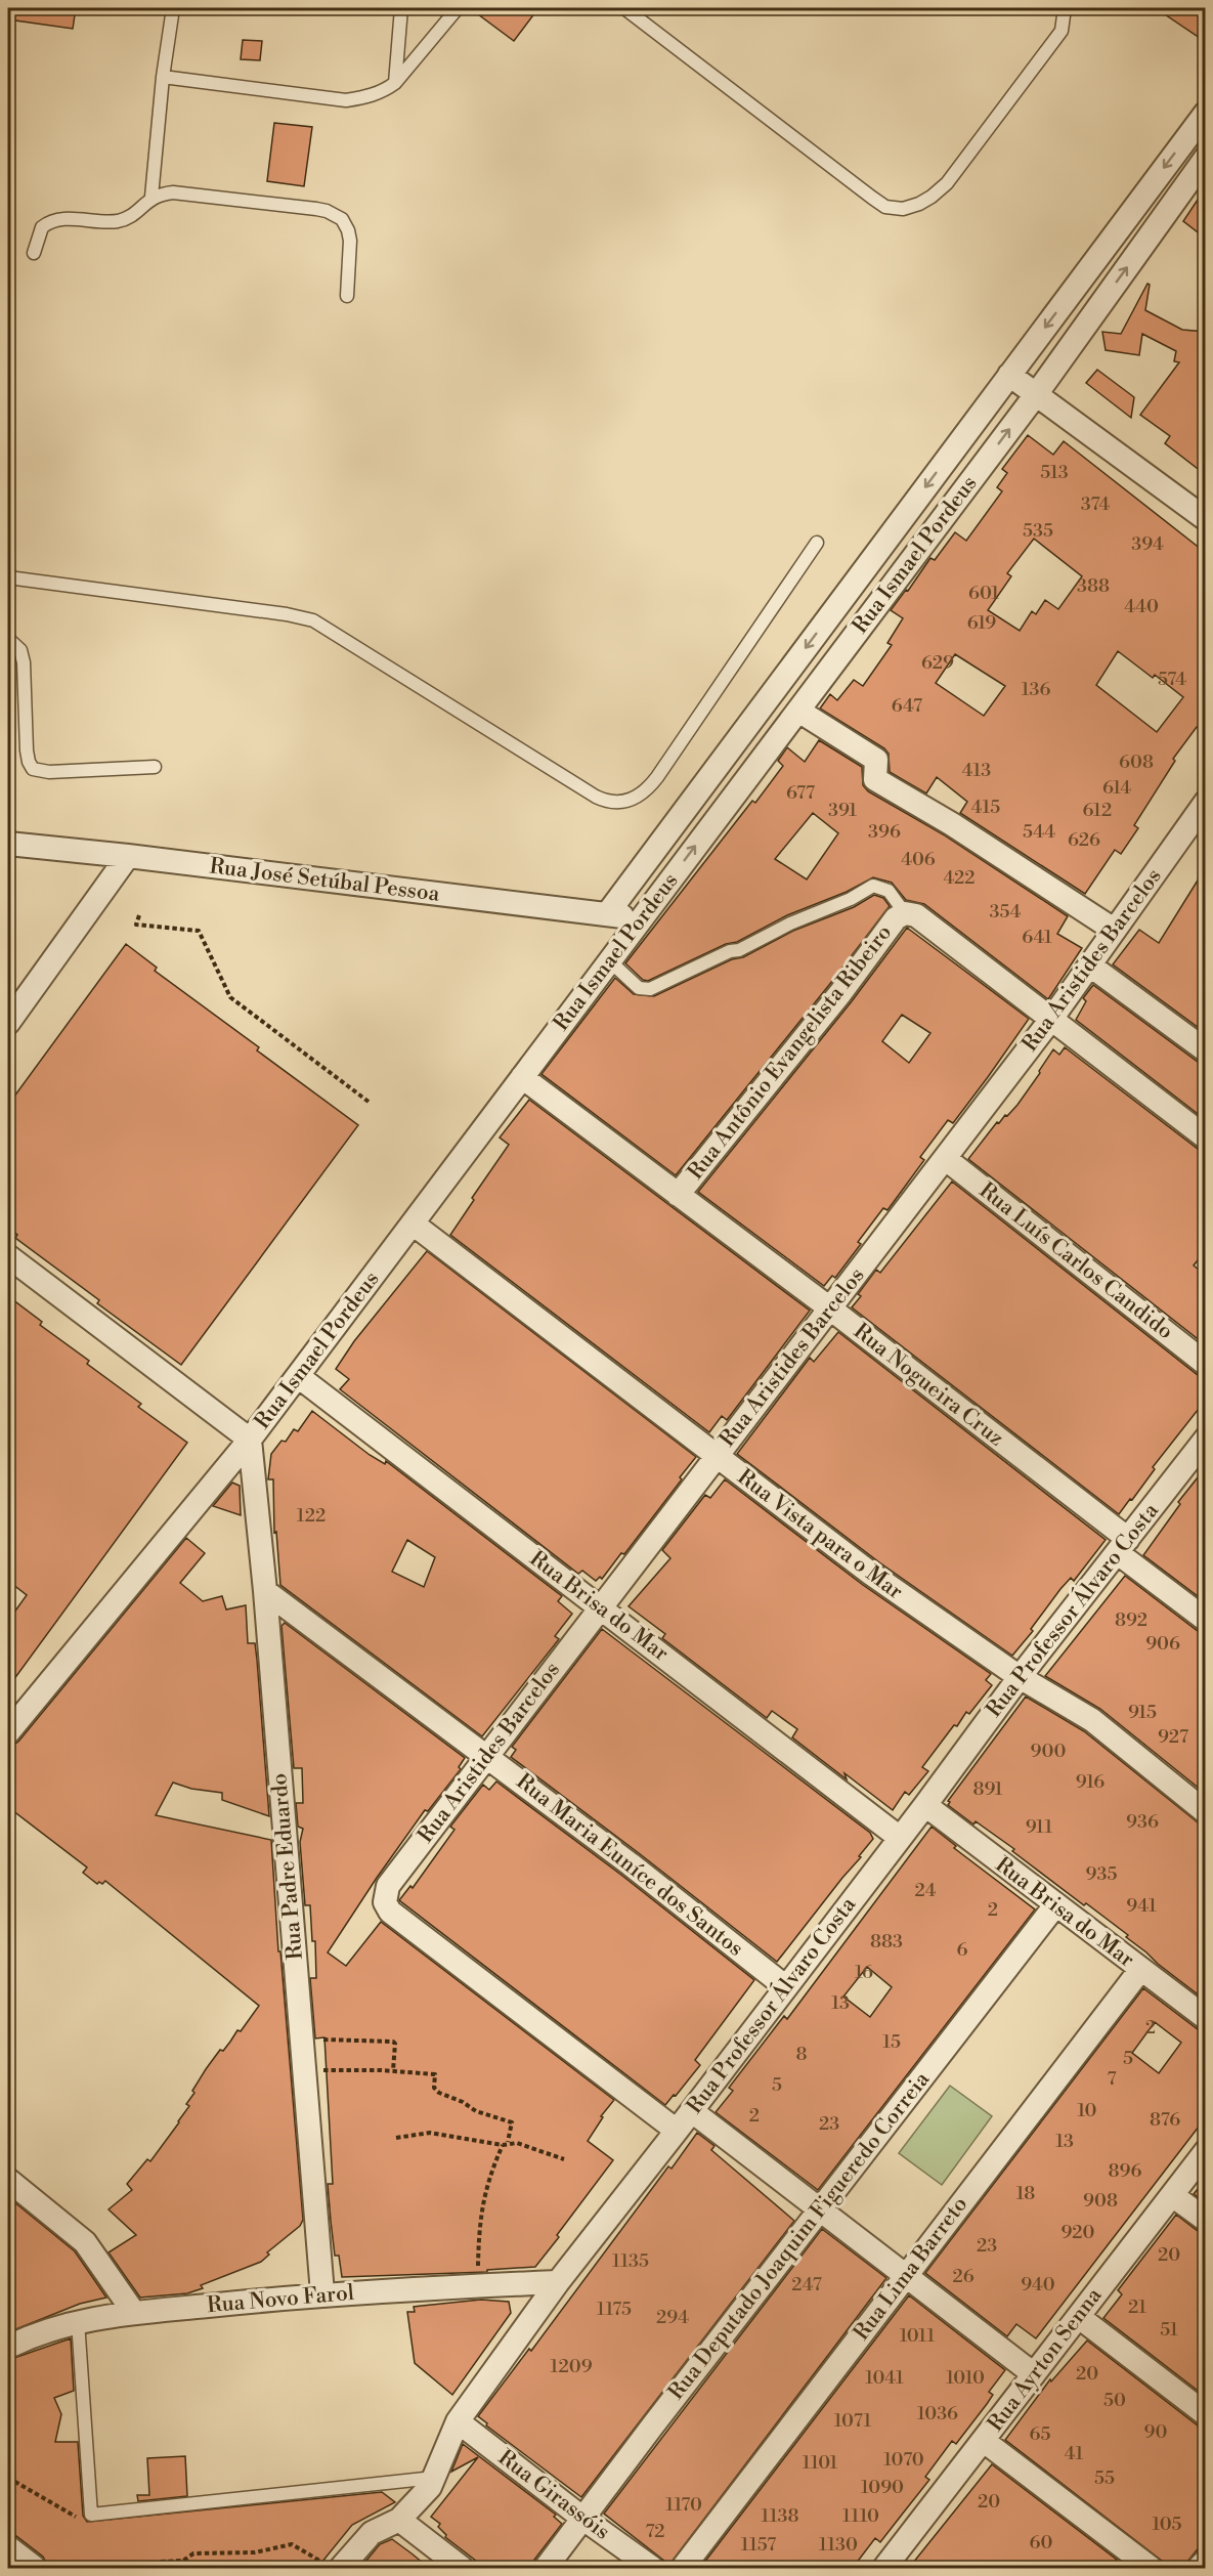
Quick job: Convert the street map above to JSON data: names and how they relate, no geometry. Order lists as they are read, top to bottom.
{
  "streets": {
    "street": [
      "Rua Ismael Pordeus",
      "Rua José Setúbal Pessoa",
      "Rua Aristides Barcelos",
      "Rua Antônio Evangelista Ribeiro",
      "Rua Luís Carlos Candido",
      "Rua Nogueira Cruz",
      "Rua Vista para o Mar",
      "Rua Brisa do Mar",
      "Rua Professor Álvaro Costa",
      "Rua Maria Euníce dos Santos",
      "Rua Padre Eduardo",
      "Rua Deputado Joaquim Figueredo Correia",
      "Rua Lima Barreto",
      "Rua Novo Farol",
      "Rua Ayrton Senna",
      "Rua Girassóis"
    ]
  },
  "crossings": [
    ["Rua Ismael Pordeus", "Rua José Setúbal Pessoa"],
    ["Rua Ismael Pordeus", "Rua Nogueira Cruz"],
    ["Rua Ismael Pordeus", "Rua Vista para o Mar"],
    ["Rua Ismael Pordeus", "Rua Brisa do Mar"],
    ["Rua Ismael Pordeus", "Rua Padre Eduardo"],
    ["Rua Aristides Barcelos", "Rua Luís Carlos Candido"],
    ["Rua Aristides Barcelos", "Rua Nogueira Cruz"],
    ["Rua Aristides Barcelos", "Rua Vista para o Mar"],
    ["Rua Aristides Barcelos", "Rua Brisa do Mar"],
    ["Rua Aristides Barcelos", "Rua Professor Álvaro Costa"],
    ["Rua Aristides Barcelos", "Rua Maria Euníce dos Santos"],
    ["Rua Antônio Evangelista Ribeiro", "Rua Nogueira Cruz"],
    ["Rua Nogueira Cruz", "Rua Professor Álvaro Costa"],
    ["Rua Vista para o Mar", "Rua Professor Álvaro Costa"],
    ["Rua Brisa do Mar", "Rua Professor Álvaro Costa"],
    ["Rua Brisa do Mar", "Rua Deputado Joaquim Figueredo Correia"],
    ["Rua Brisa do Mar", "Rua Lima Barreto"],
    ["Rua Professor Álvaro Costa", "Rua Maria Euníce dos Santos"],
    ["Rua Professor Álvaro Costa", "Rua Novo Farol"],
    ["Rua Professor Álvaro Costa", "Rua Girassóis"],
    ["Rua Maria Euníce dos Santos", "Rua Padre Eduardo"],
    ["Rua Padre Eduardo", "Rua Novo Farol"],
    ["Rua Deputado Joaquim Figueredo Correia", "Rua Girassóis"]
  ],
  "house_numbers": [
    "513",
    "374",
    "535",
    "394",
    "388",
    "601",
    "440",
    "619",
    "629",
    "574",
    "136",
    "647",
    "608",
    "413",
    "614",
    "677",
    "415",
    "391",
    "612",
    "396",
    "544",
    "626",
    "406",
    "422",
    "354",
    "641",
    "122",
    "892",
    "906",
    "915",
    "927",
    "900",
    "916",
    "891",
    "936",
    "911",
    "935",
    "24",
    "941",
    "2",
    "883",
    "6",
    "16",
    "13",
    "2",
    "15",
    "8",
    "5",
    "7",
    "5",
    "10",
    "2",
    "876",
    "23",
    "13",
    "896",
    "18",
    "908",
    "920",
    "23",
    "20",
    "1135",
    "26",
    "247",
    "940",
    "21",
    "1175",
    "294",
    "51",
    "1011",
    "1209",
    "20",
    "1041",
    "1010",
    "50",
    "1036",
    "1071",
    "90",
    "65",
    "41",
    "1070",
    "1101",
    "55",
    "1090",
    "20",
    "1170",
    "1138",
    "1110",
    "105",
    "72",
    "60",
    "1157",
    "1130"
  ]
}
